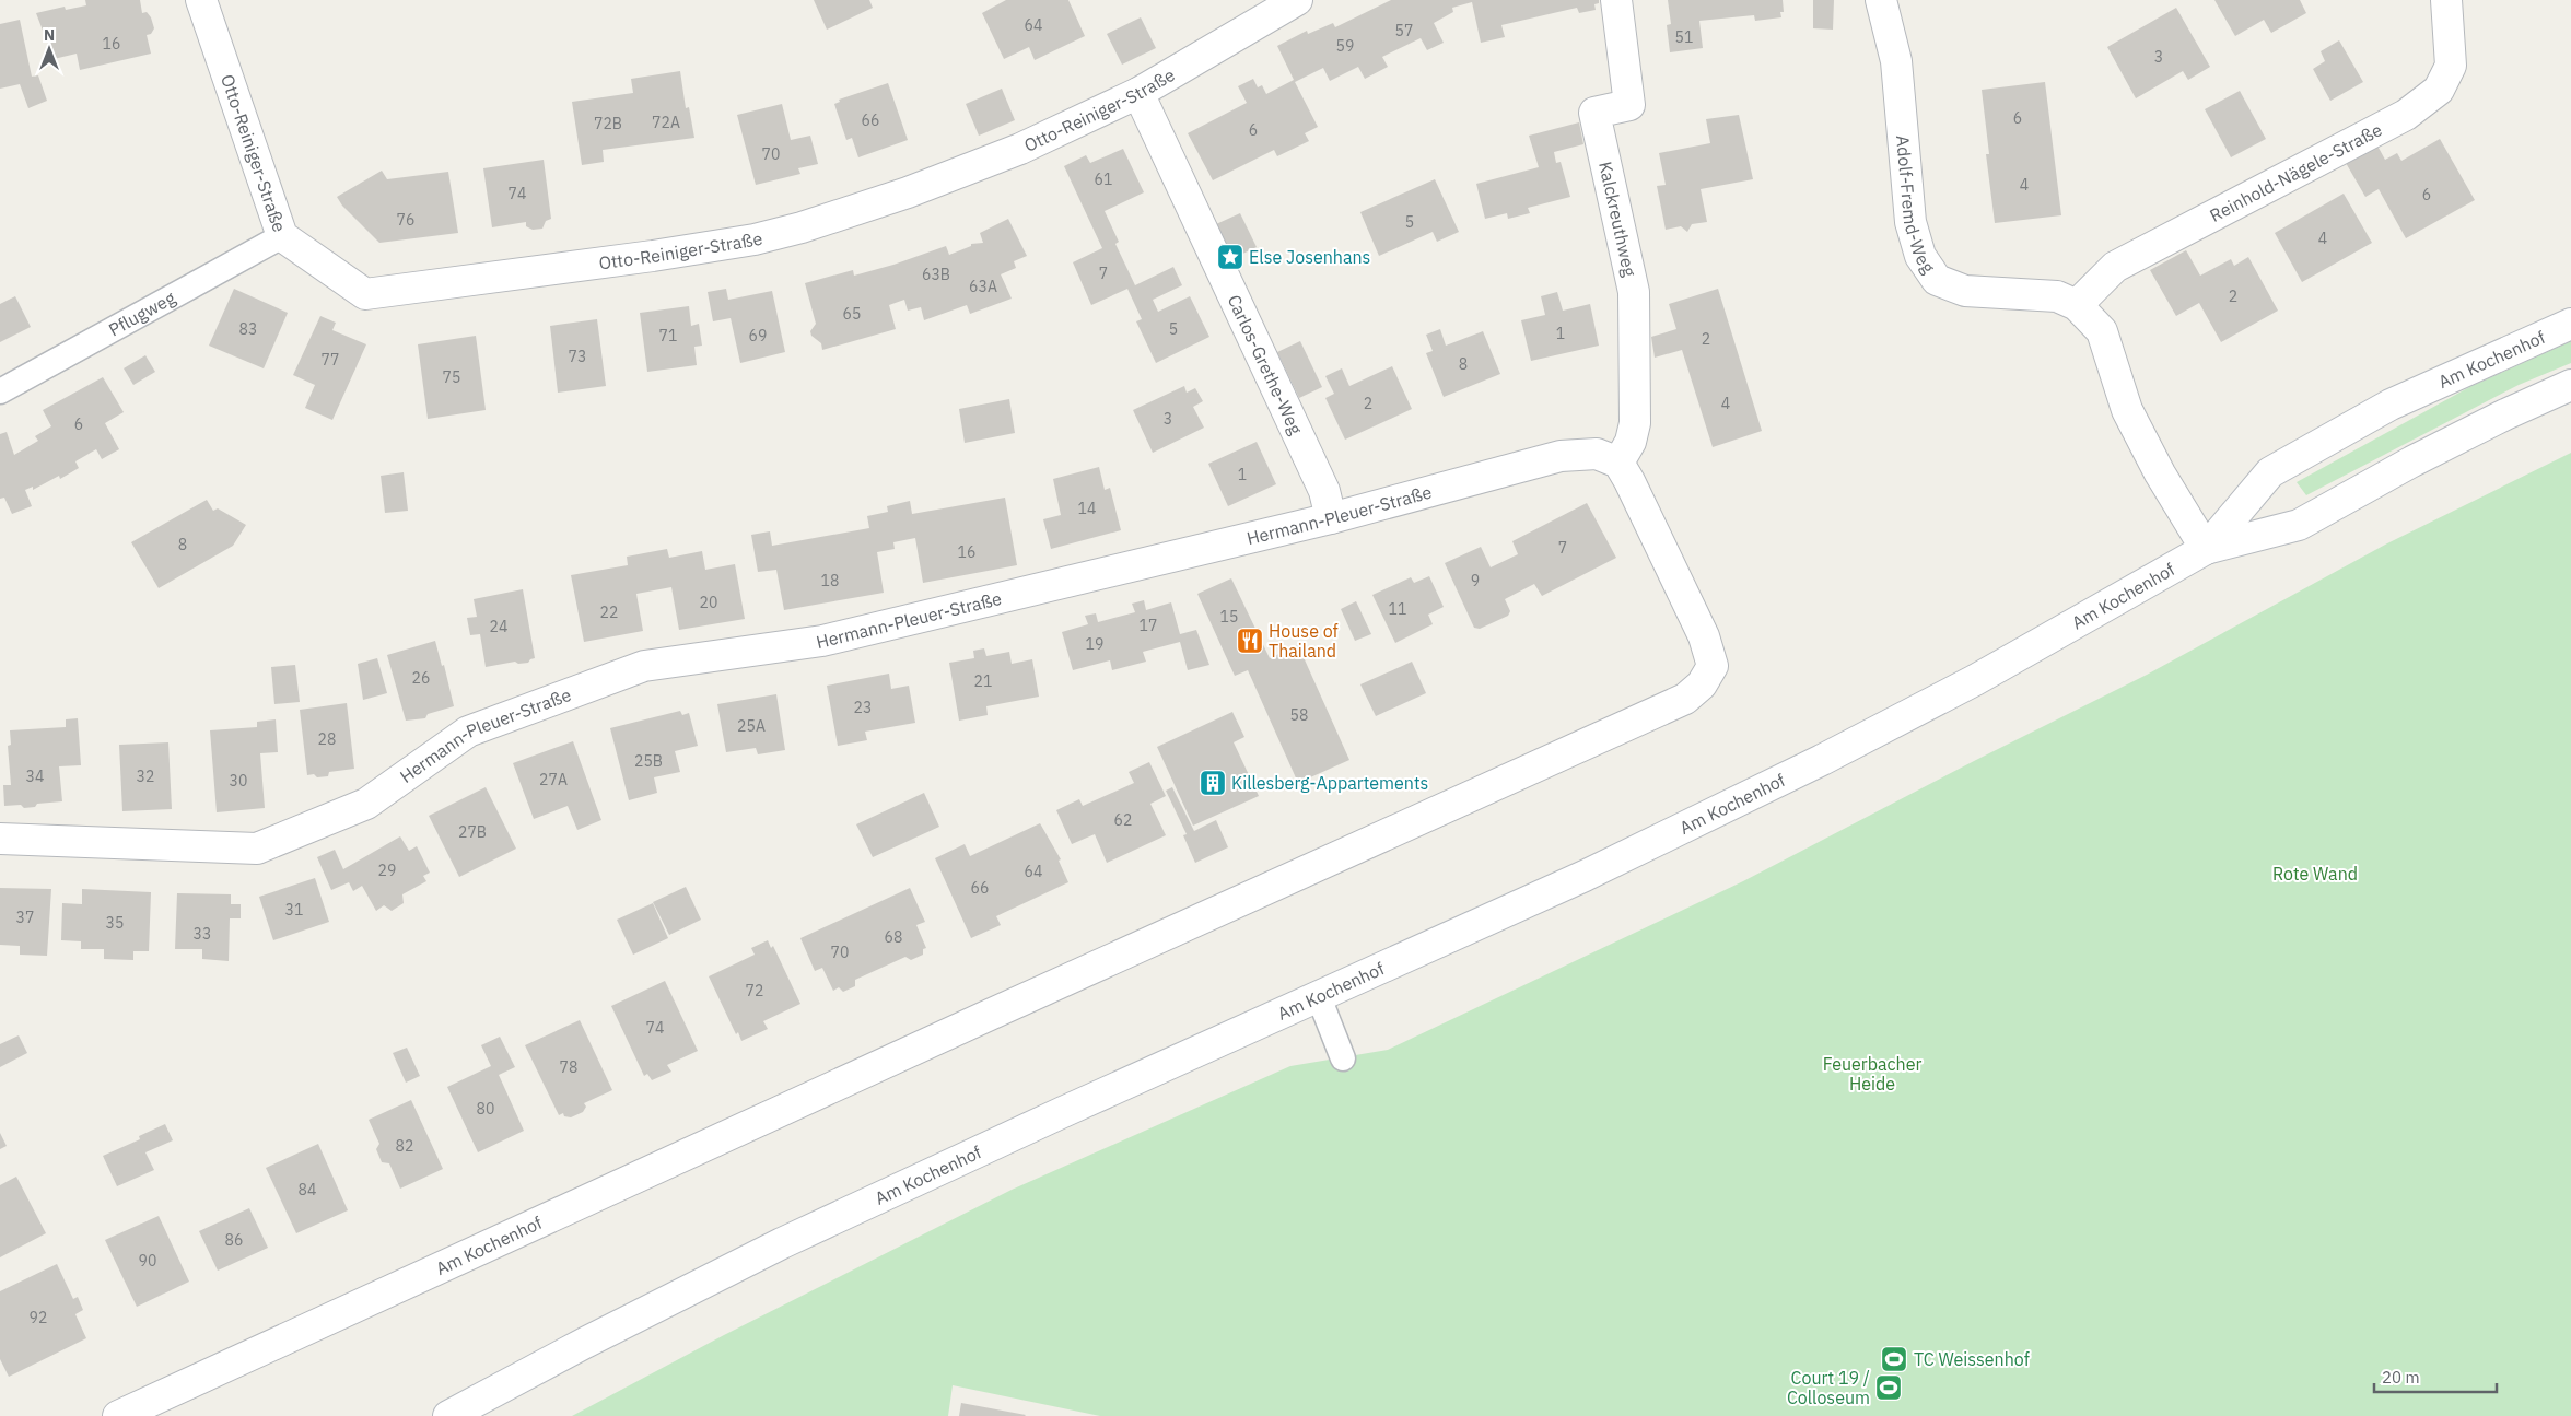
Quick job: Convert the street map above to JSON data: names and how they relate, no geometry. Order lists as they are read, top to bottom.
{
  "streets": {
    "street": [
      "Otto-Reiniger-Straße",
      "Reinhold-Nägele-Straße",
      "Adolf-Fremd-Weg",
      "Kalckreuthweg",
      "Am Kochenhof",
      "Carlos-Grethe-Weg",
      "Hermann-Pleuer-Straße"
    ],
    "lane": ["Pflugweg"]
  },
  "crossings": [
    ["Otto-Reiniger-Straße", "Pflugweg"],
    ["Otto-Reiniger-Straße", "Carlos-Grethe-Weg"],
    ["Reinhold-Nägele-Straße", "Adolf-Fremd-Weg"],
    ["Adolf-Fremd-Weg", "Am Kochenhof"],
    ["Kalckreuthweg", "Am Kochenhof"],
    ["Kalckreuthweg", "Hermann-Pleuer-Straße"],
    ["Am Kochenhof", "Hermann-Pleuer-Straße"],
    ["Carlos-Grethe-Weg", "Hermann-Pleuer-Straße"]
  ],
  "parks": ["Rote Wand", "Feuerbacher Heide"],
  "places": {
    "place": ["Else Josenhans"],
    "restaurant": ["House of Thailand"],
    "building": ["Killesberg-Appartements"],
    "sports": ["TC Weissenhof", "Court 19 / Colloseum"]
  },
  "house_numbers": [
    "64",
    "57",
    "51",
    "16",
    "59",
    "3",
    "6",
    "66",
    "72A",
    "72B",
    "6",
    "70",
    "61",
    "4",
    "74",
    "6",
    "76",
    "5",
    "4",
    "7",
    "63B",
    "63A",
    "2",
    "65",
    "83",
    "5",
    "1",
    "71",
    "69",
    "2",
    "73",
    "77",
    "8",
    "75",
    "2",
    "4",
    "3",
    "6",
    "1",
    "14",
    "8",
    "7",
    "16",
    "18",
    "9",
    "20",
    "11",
    "22",
    "15",
    "17",
    "24",
    "19",
    "26",
    "21",
    "23",
    "58",
    "25A",
    "28",
    "25B",
    "34",
    "32",
    "27A",
    "30",
    "62",
    "27B",
    "29",
    "64",
    "66",
    "31",
    "37",
    "35",
    "33",
    "68",
    "70",
    "72",
    "74",
    "78",
    "80",
    "82",
    "84",
    "86",
    "90",
    "92"
  ],
  "scale_bar": "20 m",
  "north": "top"
}
